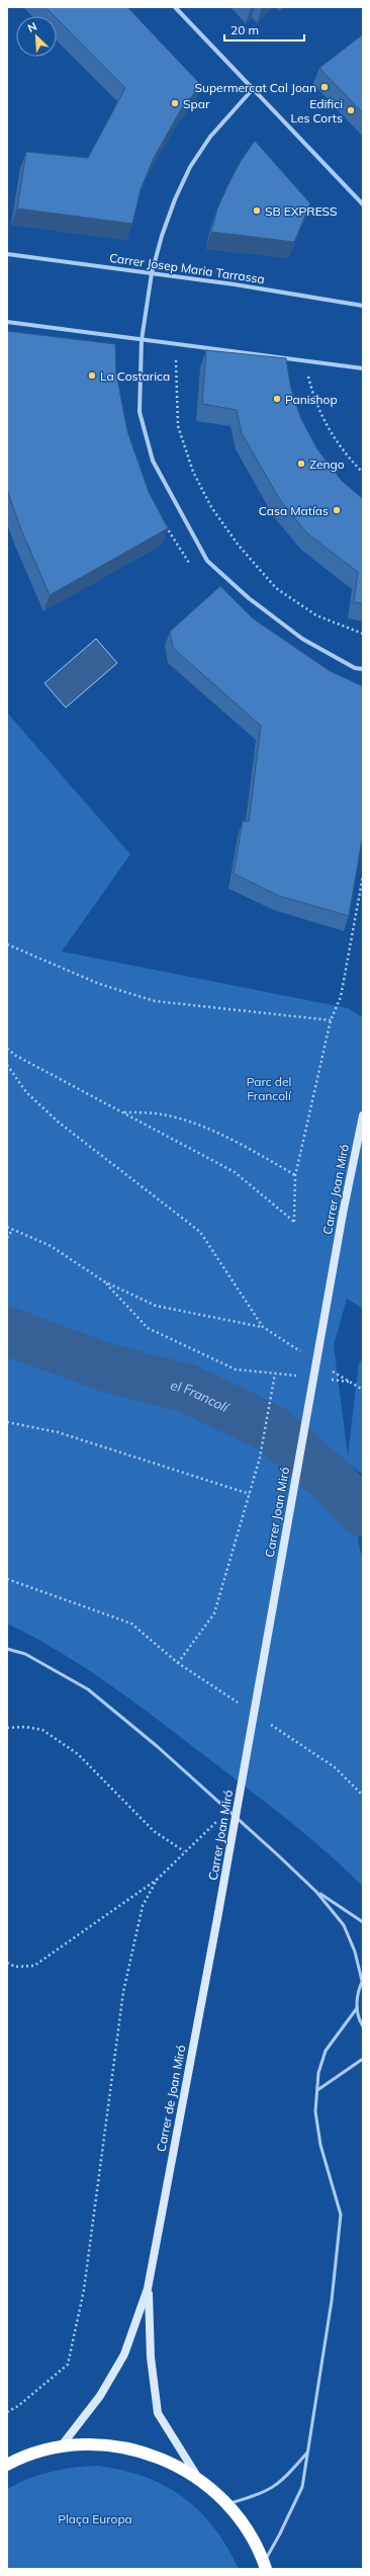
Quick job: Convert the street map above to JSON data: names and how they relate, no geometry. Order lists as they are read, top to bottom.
{
  "streets": {
    "street": ["Carrer Josep Maria Tarrassa", "Carrer Joan Miró", "Carrer de Joan Miró"]
  },
  "crossings": [
    ["Carrer Joan Miró", "Carrer de Joan Miró"]
  ],
  "water": ["el Francolí"],
  "parks": ["Parc del Francolí", "Plaça Europa"],
  "places": [
    "Supermercat Cal Joan",
    "Spar",
    "Edifici Les Corts",
    "SB EXPRESS",
    "La Costarica",
    "Panishop",
    "Zengo",
    "Casa Matías"
  ],
  "scale_bar": "20 m",
  "north": "top left"
}
